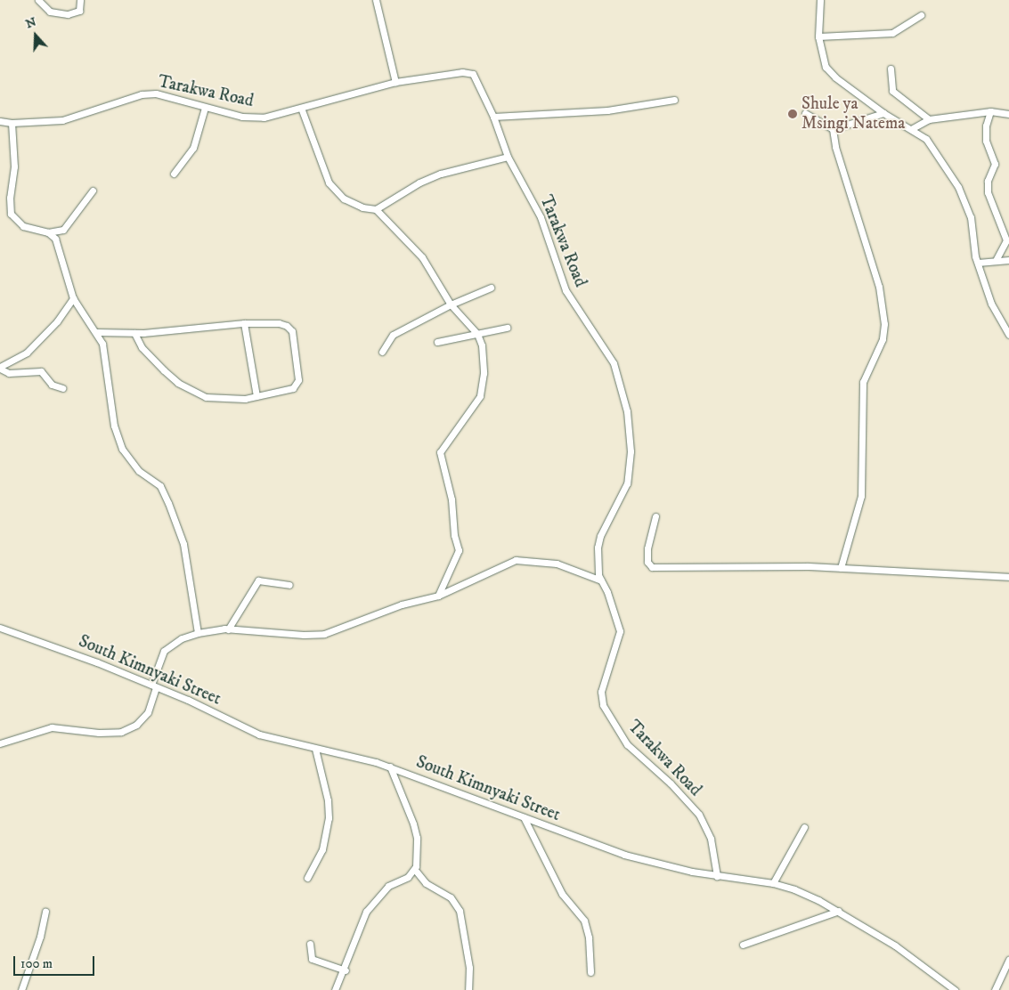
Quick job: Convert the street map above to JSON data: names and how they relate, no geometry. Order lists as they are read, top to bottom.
{
  "streets": {
    "street": ["Tarakwa Road", "South Kimnyaki Street"]
  },
  "crossings": [
    ["Tarakwa Road", "South Kimnyaki Street"]
  ],
  "places": ["Shule ya Msingi Natema"],
  "scale_bar": "100 m",
  "north": "top"
}
